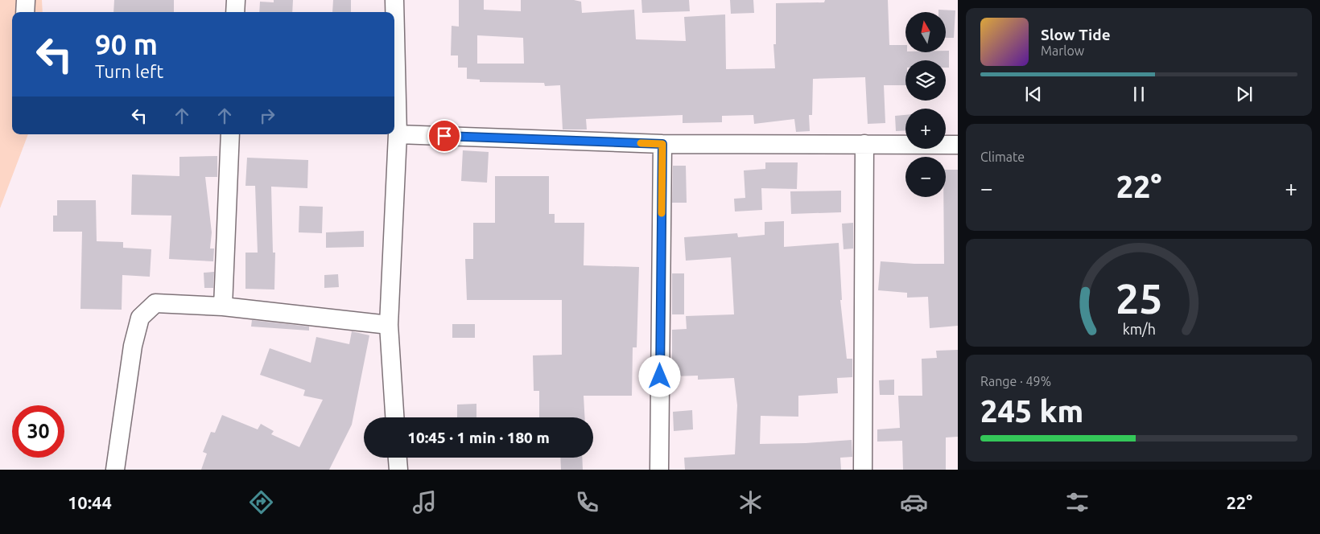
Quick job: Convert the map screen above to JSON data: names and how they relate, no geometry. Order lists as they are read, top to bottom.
{
  "north": "top",
  "page": {
    "map_buttons": ["+", "−"],
    "turn": ["90 m", "Turn left"],
    "song": ["Slow Tide", "Marlow"],
    "tile": [
      "Climate",
      ["Range · 49%", "245 km"]
    ],
    "heat": ["−", "22°", "+"],
    "limit": "30",
    "trip": "10:45 · 1 min · 180 m",
    "tabs": ["10:44", "22°"],
    "gauge": ["25", "km/h"]
  }
}
